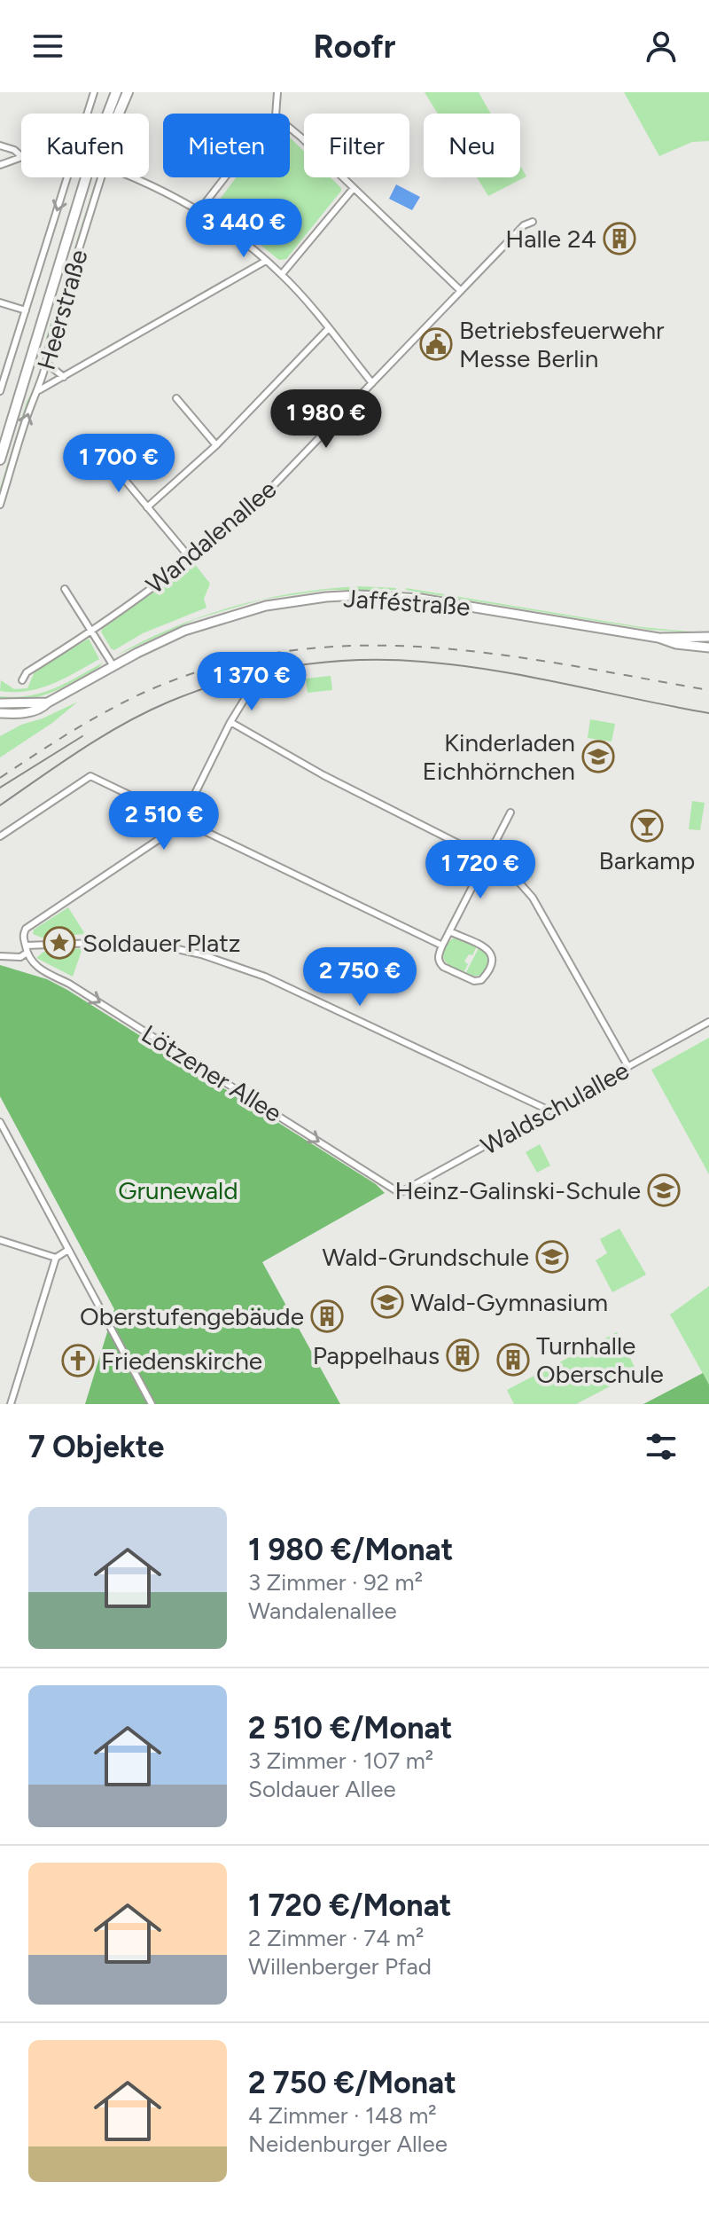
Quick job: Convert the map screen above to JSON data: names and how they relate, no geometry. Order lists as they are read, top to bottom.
{
  "streets": {
    "main road": ["Heerstraße", "Jafféstraße"],
    "street": ["Wandalenallee", "Lötzener Allee", "Waldschulallee"]
  },
  "crossings": [
    ["Lötzener Allee", "Waldschulallee"]
  ],
  "one_way": ["Lötzener Allee"],
  "parks": ["Grunewald"],
  "places": {
    "building": [
      "Halle 24",
      "Oberstufengebäude",
      "Pappelhaus",
      "Turnhalle Oberschule"
    ],
    "public building": ["Betriebsfeuerwehr Messe Berlin"],
    "school or university": [
      "Kinderladen Eichhörnchen",
      "Heinz-Galinski-Schule",
      "Wald-Grundschule",
      "Wald-Gymnasium"
    ],
    "bar": ["Barkamp"],
    "place": ["Soldauer Platz"],
    "church": ["Friedenskirche"]
  },
  "page": {
    "header": "Roofr",
    "chip": [
      "Kaufen",
      "Mieten",
      "Filter",
      "Neu"
    ],
    "price": [
      "3 440 €",
      "1 980 €",
      "1 700 €",
      "1 370 €",
      "2 510 €",
      "1 720 €",
      "2 750 €"
    ],
    "heading": "7 Objekte",
    "list": [
      {
        "name": "1 980 €/Monat",
        "note": "3 Zimmer · 92 m² · Wandalenallee"
      },
      {
        "name": "2 510 €/Monat",
        "note": "3 Zimmer · 107 m² · Soldauer Allee"
      },
      {
        "name": "1 720 €/Monat",
        "note": "2 Zimmer · 74 m² · Willenberger Pfad"
      },
      {
        "name": "2 750 €/Monat",
        "note": "4 Zimmer · 148 m² · Neidenburger Allee"
      }
    ]
  }
}
